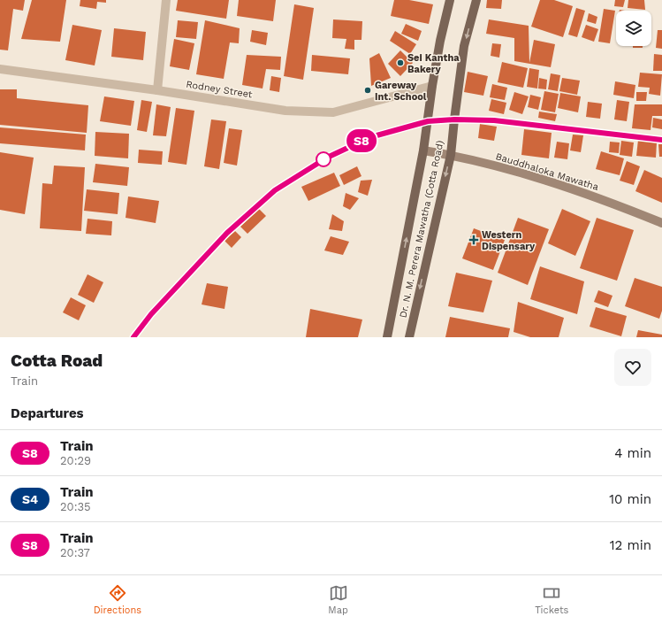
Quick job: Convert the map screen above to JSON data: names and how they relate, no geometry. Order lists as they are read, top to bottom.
{
  "streets": {
    "main road": ["Bauddhaloka Mawatha", "Dr. N. M. Perera Mawatha (Cotta Road)"],
    "street": ["Rodney Street"]
  },
  "crossings": [
    ["Rodney Street", "Dr. N. M. Perera Mawatha (Cotta Road)"],
    ["Bauddhaloka Mawatha", "Dr. N. M. Perera Mawatha (Cotta Road)"]
  ],
  "places": {
    "other": ["Sei Kantha Bakery", "Gareway Int. School"],
    "health": ["Western Dispensary"]
  },
  "page": {
    "on_map": "S8",
    "heading": [
      ["Cotta Road", "Train"],
      "Departures"
    ],
    "list": [
      {
        "mark": "S8",
        "name": "Train",
        "note": "20:29",
        "value": "4 min"
      },
      {
        "mark": "S4",
        "name": "Train",
        "note": "20:35",
        "value": "10 min"
      },
      {
        "mark": "S8",
        "name": "Train",
        "note": "20:37",
        "value": "12 min"
      }
    ],
    "tabs": ["Directions", "Map", "Tickets"]
  }
}
